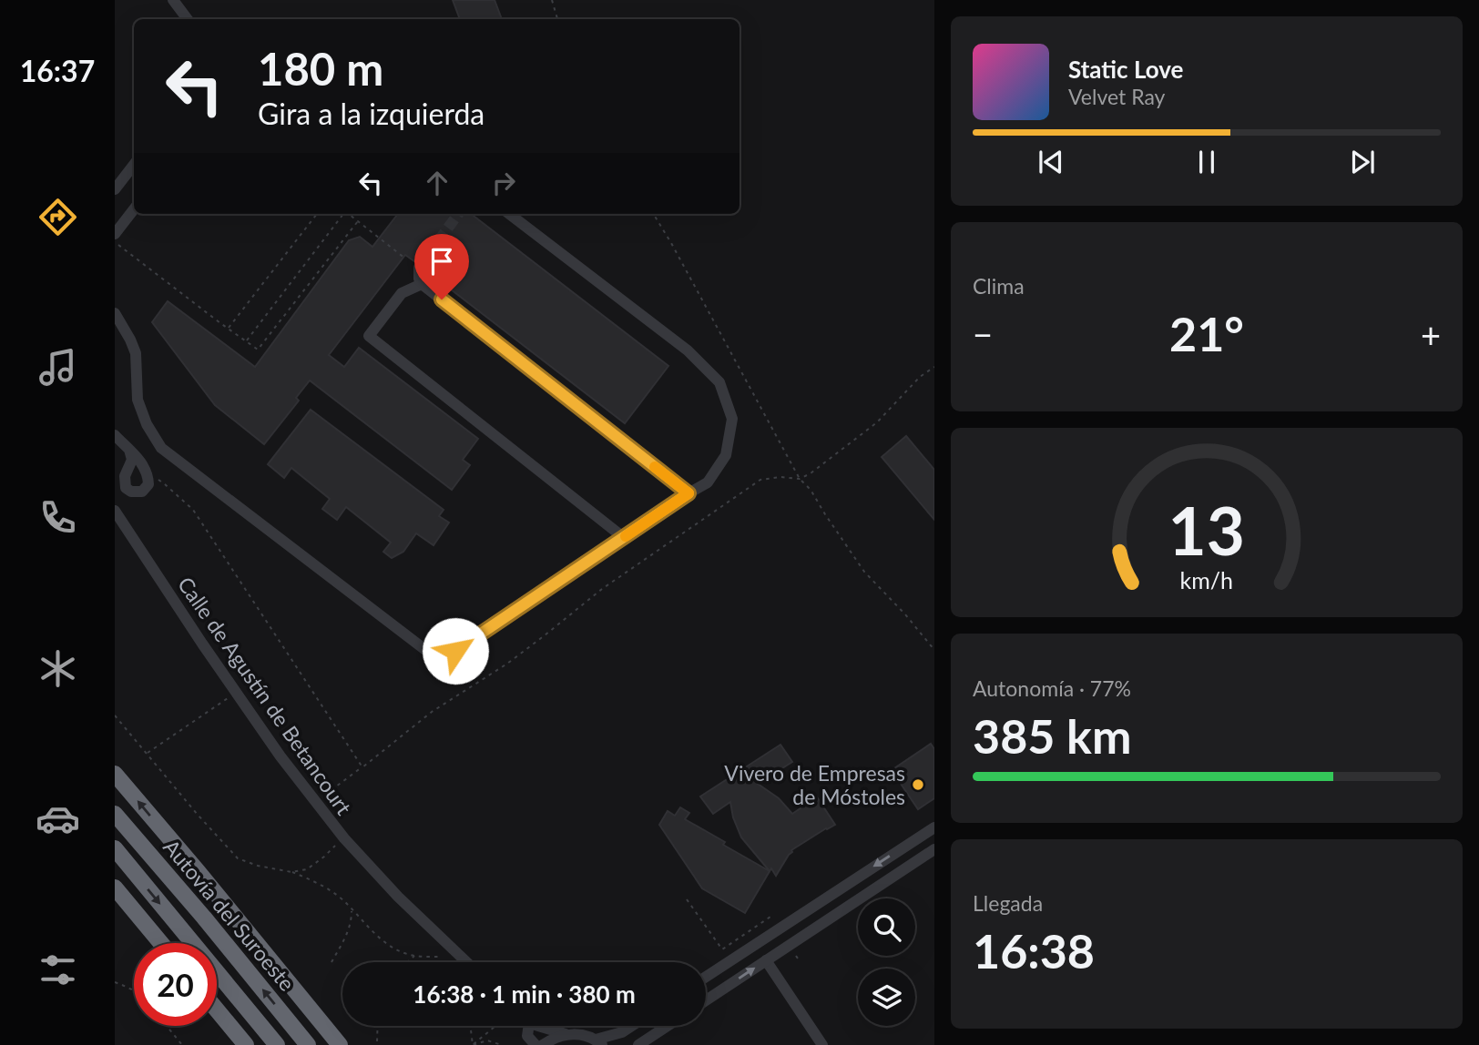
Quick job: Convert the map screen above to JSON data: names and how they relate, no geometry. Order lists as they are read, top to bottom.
{
  "streets": {
    "highway": ["Autovía del Suroeste"],
    "street": ["Calle de Agustín de Betancourt"]
  },
  "places": ["Vivero de Empresas de Móstoles"],
  "page": {
    "tabs": "16:37",
    "turn": ["180 m", "Gira a la izquierda"],
    "song": ["Static Love", "Velvet Ray"],
    "tile": [
      "Clima",
      ["Autonomía · 77%", "385 km"],
      ["Llegada", "16:38"]
    ],
    "heat": ["−", "21°", "+"],
    "limit": "20",
    "trip": "16:38 · 1 min · 380 m",
    "gauge": ["13", "km/h"]
  }
}
